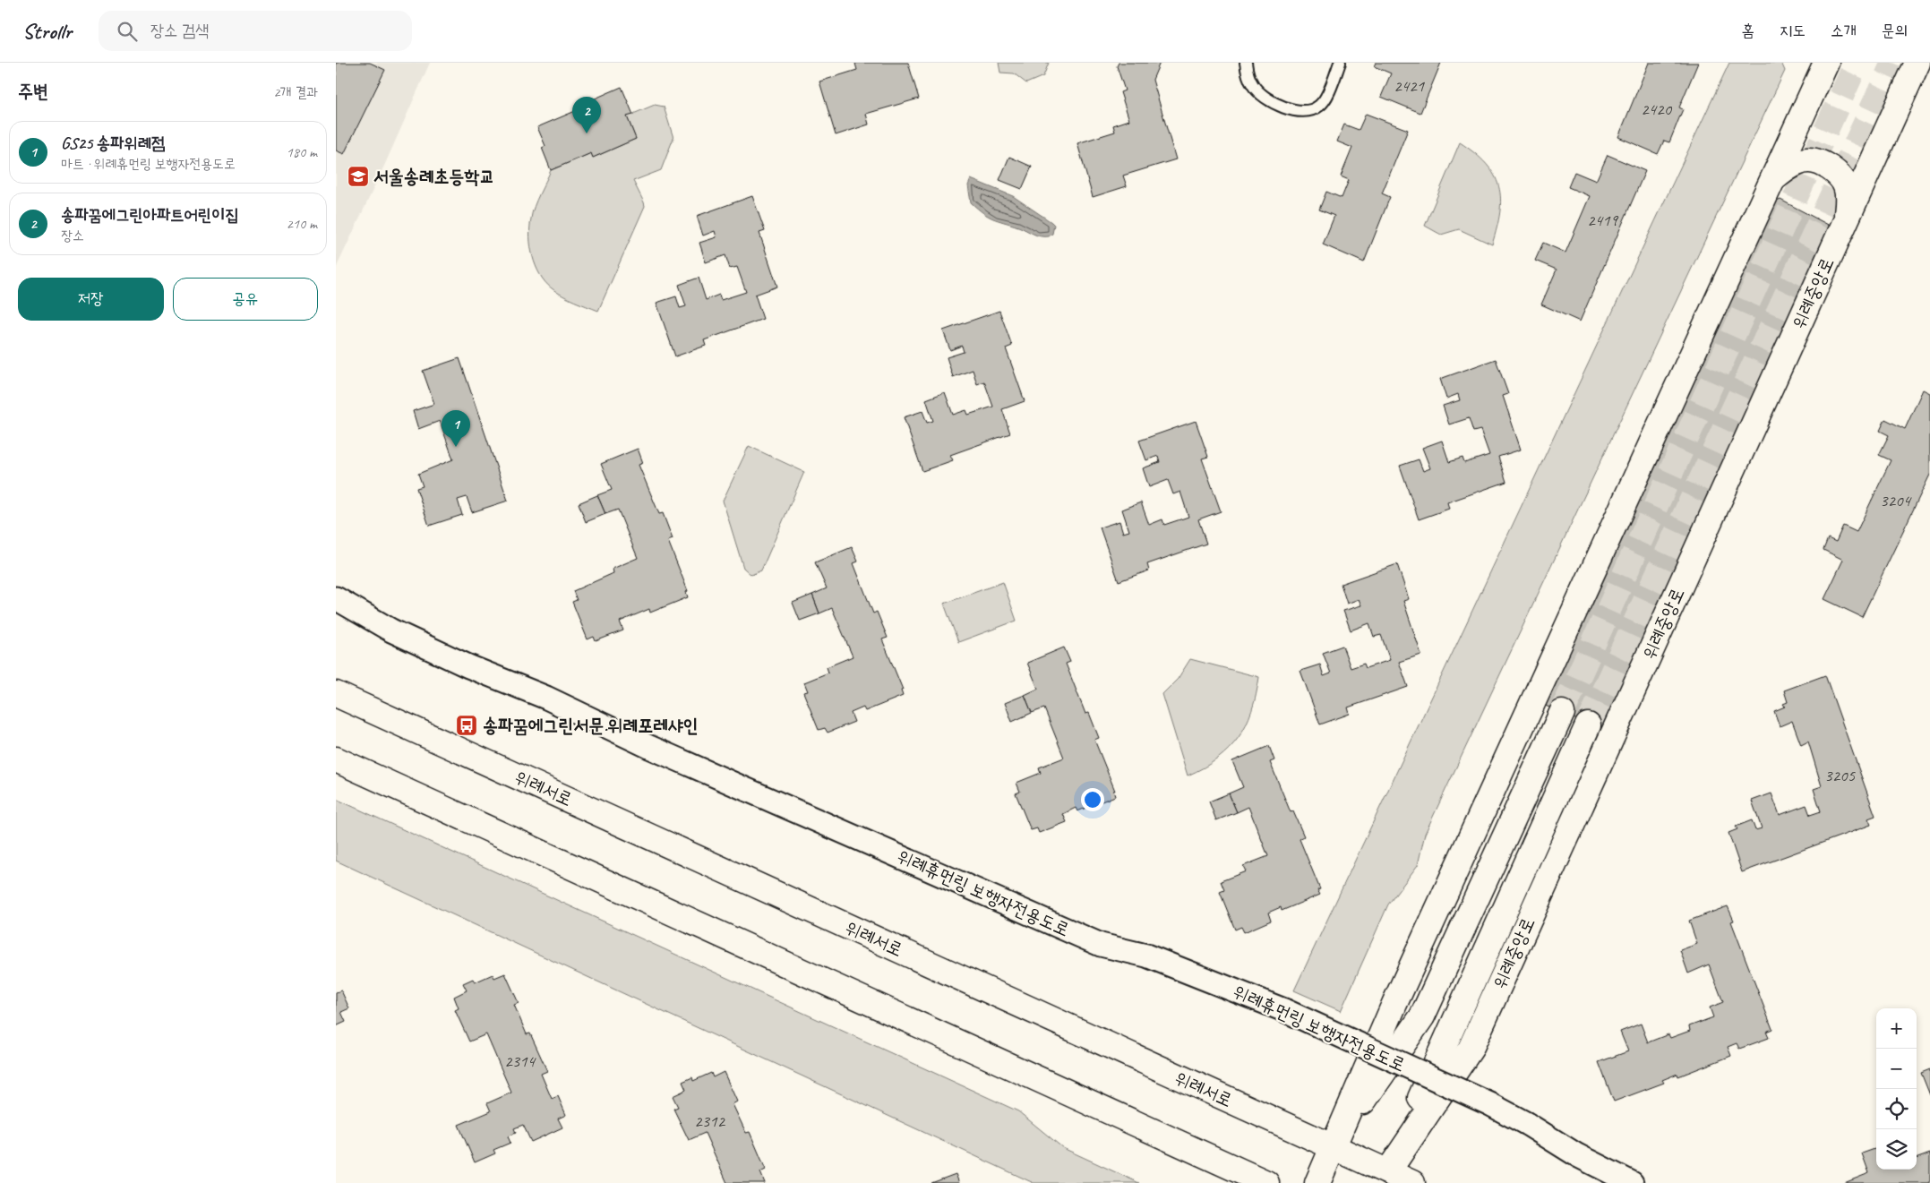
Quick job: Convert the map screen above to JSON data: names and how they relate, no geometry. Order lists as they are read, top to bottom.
{
  "streets": {
    "main road": ["위례중앙로", "위례서로"],
    "street": ["위례휴먼링 보행자전용도로"]
  },
  "crossings": [
    ["위례중앙로", "위례서로"]
  ],
  "places": {
    "school or university": ["서울송례초등학교"],
    "bus stop": ["송파꿈에그린서문.위례포레샤인"]
  },
  "house_numbers": [
    "2421",
    "2420",
    "2419",
    "3204",
    "3205",
    "2314",
    "2312"
  ],
  "page": {
    "header": "Strollr",
    "search": "장소 검색",
    "nav": [
      "홈",
      "지도",
      "소개",
      "문의"
    ],
    "heading": ["주변", "2개 결과"],
    "pins": ["2", "1"],
    "list": [
      {
        "mark": "1",
        "name": "GS25 송파위례점",
        "note": "마트 · 위례휴먼링 보행자전용도로",
        "value": "180 m"
      },
      {
        "mark": "2",
        "name": "송파꿈에그린아파트어린이집",
        "note": "장소",
        "value": "210 m"
      }
    ],
    "buttons": ["저장", "공유"],
    "map_buttons": ["+", "−"]
  }
}
